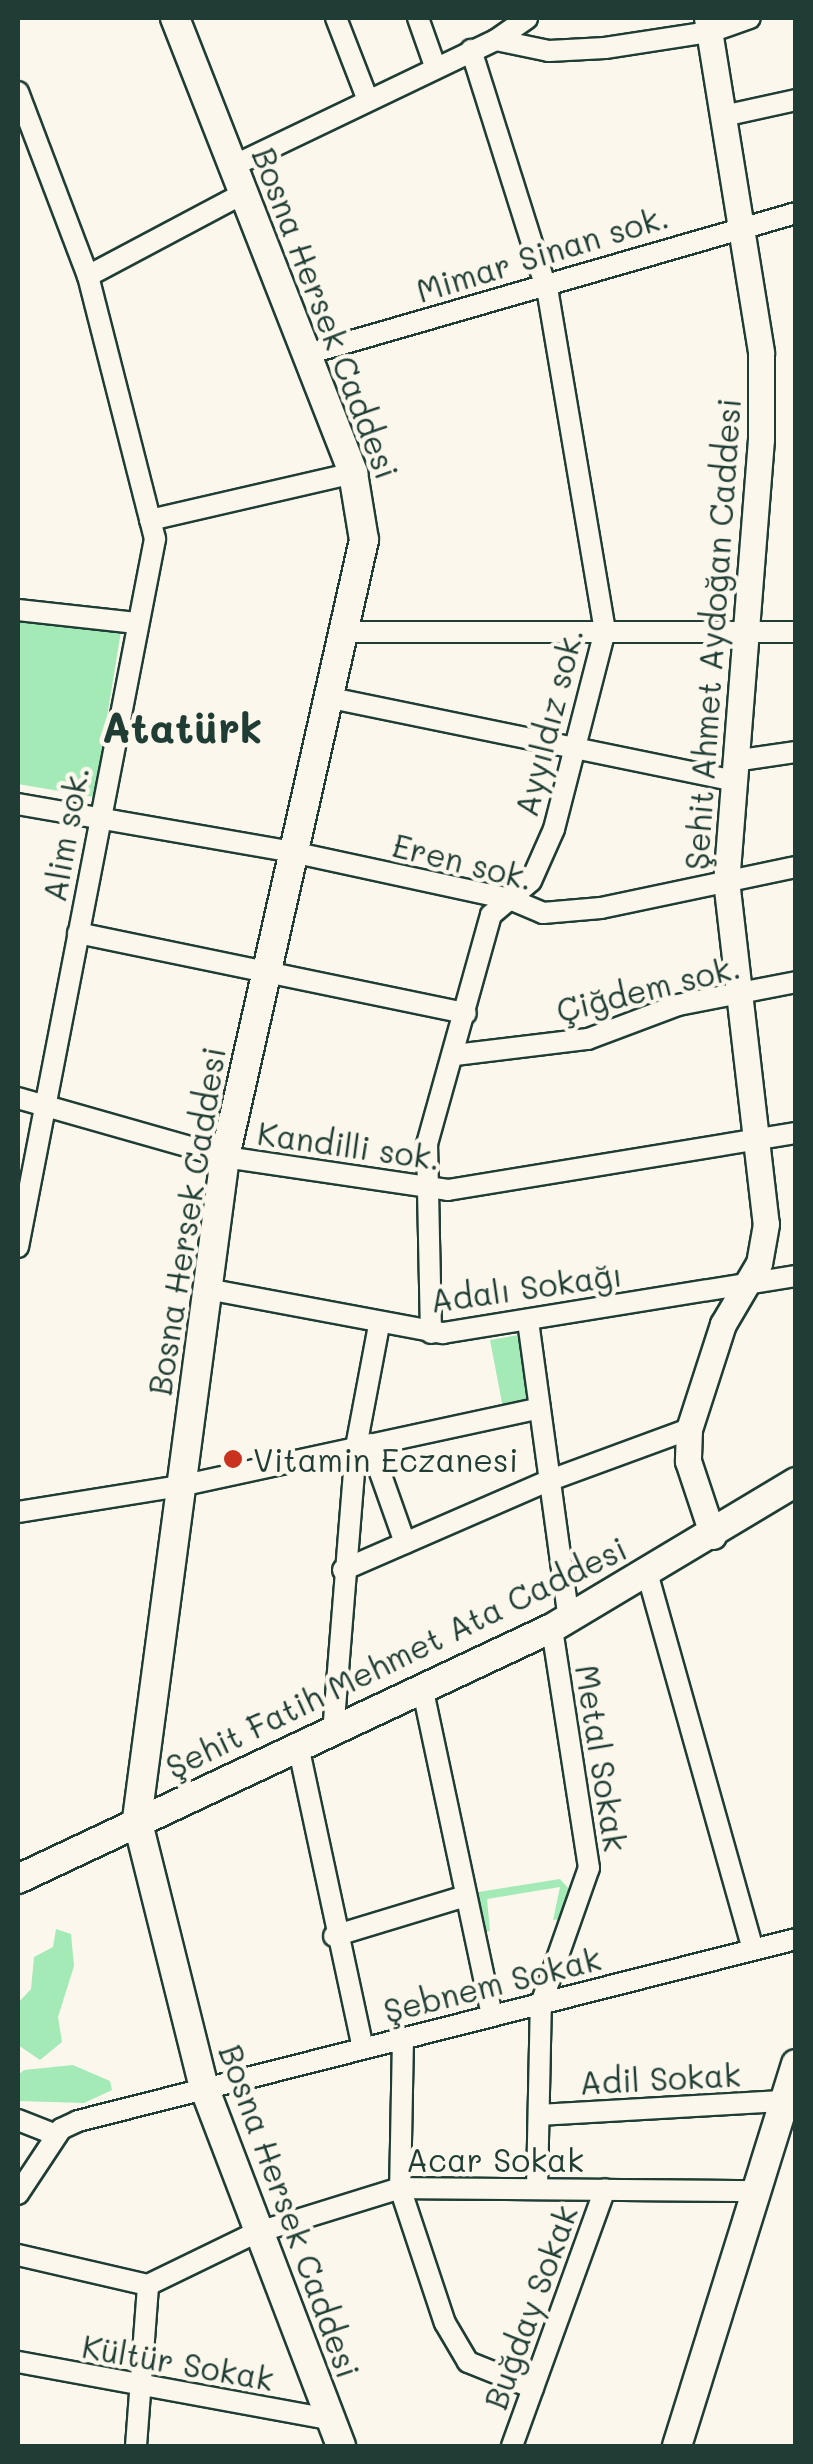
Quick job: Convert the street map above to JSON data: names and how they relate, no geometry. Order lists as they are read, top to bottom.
{
  "streets": {
    "main road": ["Bosna Hersek Caddesi", "Şehit Fatih Mehmet Ata Caddesi"],
    "street": [
      "Mimar Sinan sok.",
      "Şehit Ahmet Aydoğan Caddesi",
      "Ayyıldız sok.",
      "Alim sok.",
      "Eren sok.",
      "Çiğdem sok.",
      "Kandilli sok.",
      "Adalı Sokağı",
      "Metal Sokak",
      "Şebnem Sokak",
      "Adil Sokak",
      "Acar Sokak",
      "Buğday Sokak",
      "Kültür Sokak"
    ]
  },
  "crossings": [
    ["Mimar Sinan sok.", "Bosna Hersek Caddesi"],
    ["Mimar Sinan sok.", "Şehit Ahmet Aydoğan Caddesi"],
    ["Mimar Sinan sok.", "Ayyıldız sok."],
    ["Bosna Hersek Caddesi", "Eren sok."],
    ["Bosna Hersek Caddesi", "Kandilli sok."],
    ["Bosna Hersek Caddesi", "Adalı Sokağı"],
    ["Bosna Hersek Caddesi", "Şehit Fatih Mehmet Ata Caddesi"],
    ["Bosna Hersek Caddesi", "Şebnem Sokak"],
    ["Bosna Hersek Caddesi", "Acar Sokak"],
    ["Bosna Hersek Caddesi", "Kültür Sokak"],
    ["Şehit Ahmet Aydoğan Caddesi", "Eren sok."],
    ["Şehit Ahmet Aydoğan Caddesi", "Çiğdem sok."],
    ["Şehit Ahmet Aydoğan Caddesi", "Kandilli sok."],
    ["Şehit Ahmet Aydoğan Caddesi", "Adalı Sokağı"],
    ["Şehit Ahmet Aydoğan Caddesi", "Şehit Fatih Mehmet Ata Caddesi"],
    ["Ayyıldız sok.", "Eren sok."],
    ["Ayyıldız sok.", "Çiğdem sok."],
    ["Ayyıldız sok.", "Kandilli sok."],
    ["Ayyıldız sok.", "Adalı Sokağı"],
    ["Alim sok.", "Eren sok."],
    ["Alim sok.", "Kandilli sok."],
    ["Adalı Sokağı", "Metal Sokak"],
    ["Şehit Fatih Mehmet Ata Caddesi", "Metal Sokak"],
    ["Metal Sokak", "Şebnem Sokak"],
    ["Metal Sokak", "Adil Sokak"],
    ["Metal Sokak", "Acar Sokak"],
    ["Acar Sokak", "Buğday Sokak"]
  ],
  "districts": ["Atatürk"],
  "places": ["Vitamin Eczanesi"]
}
